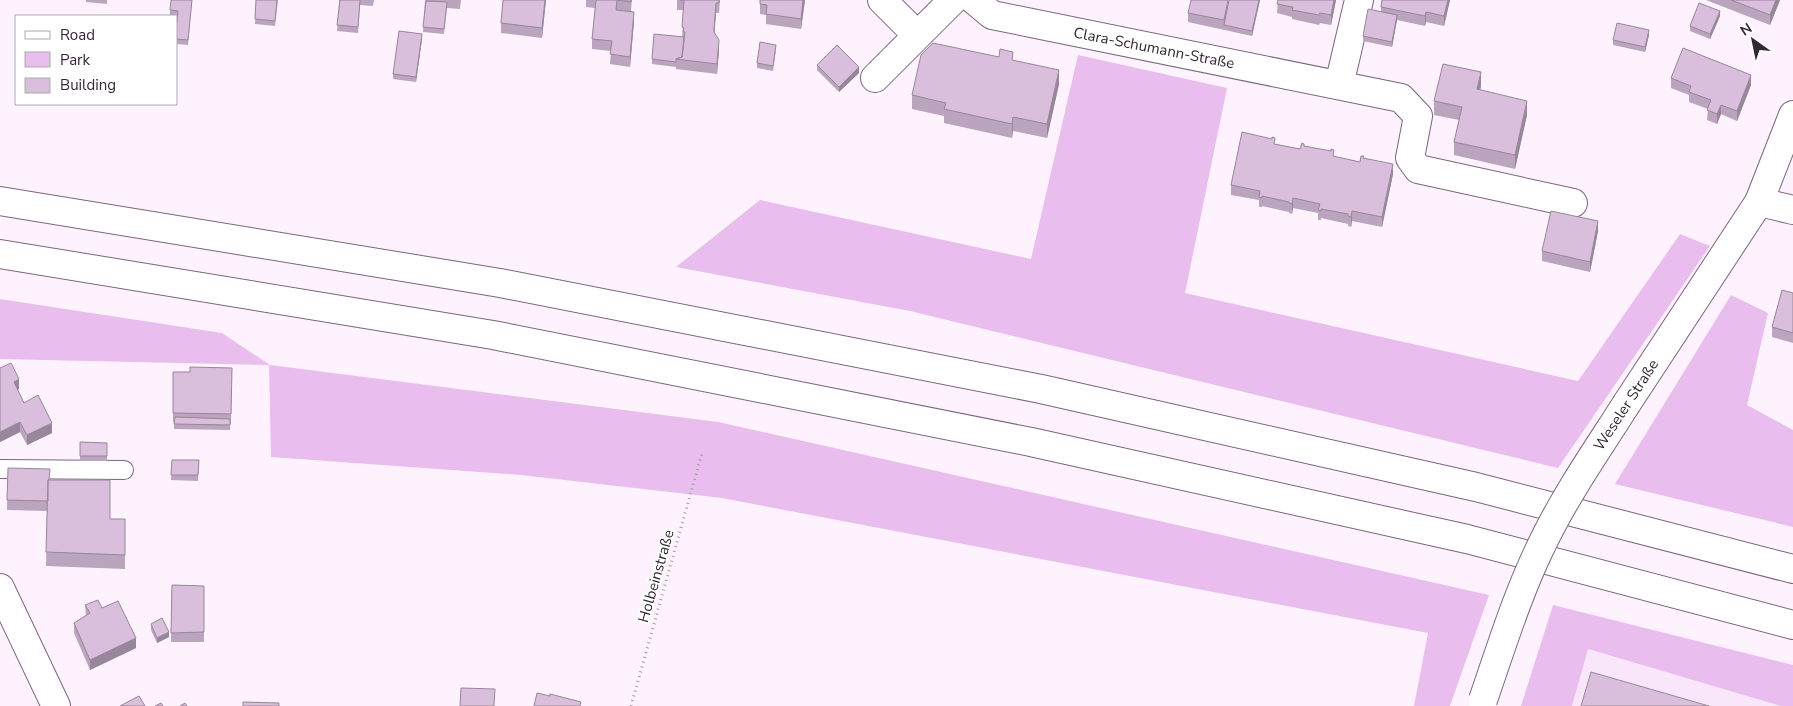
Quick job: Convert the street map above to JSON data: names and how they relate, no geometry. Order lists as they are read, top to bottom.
{
  "streets": {
    "main road": ["Clara-Schumann-Straße", "Weseler Straße"],
    "path": ["Holbeinstraße"]
  },
  "legend": ["Road", "Park", "Building"],
  "north": "top left"
}
